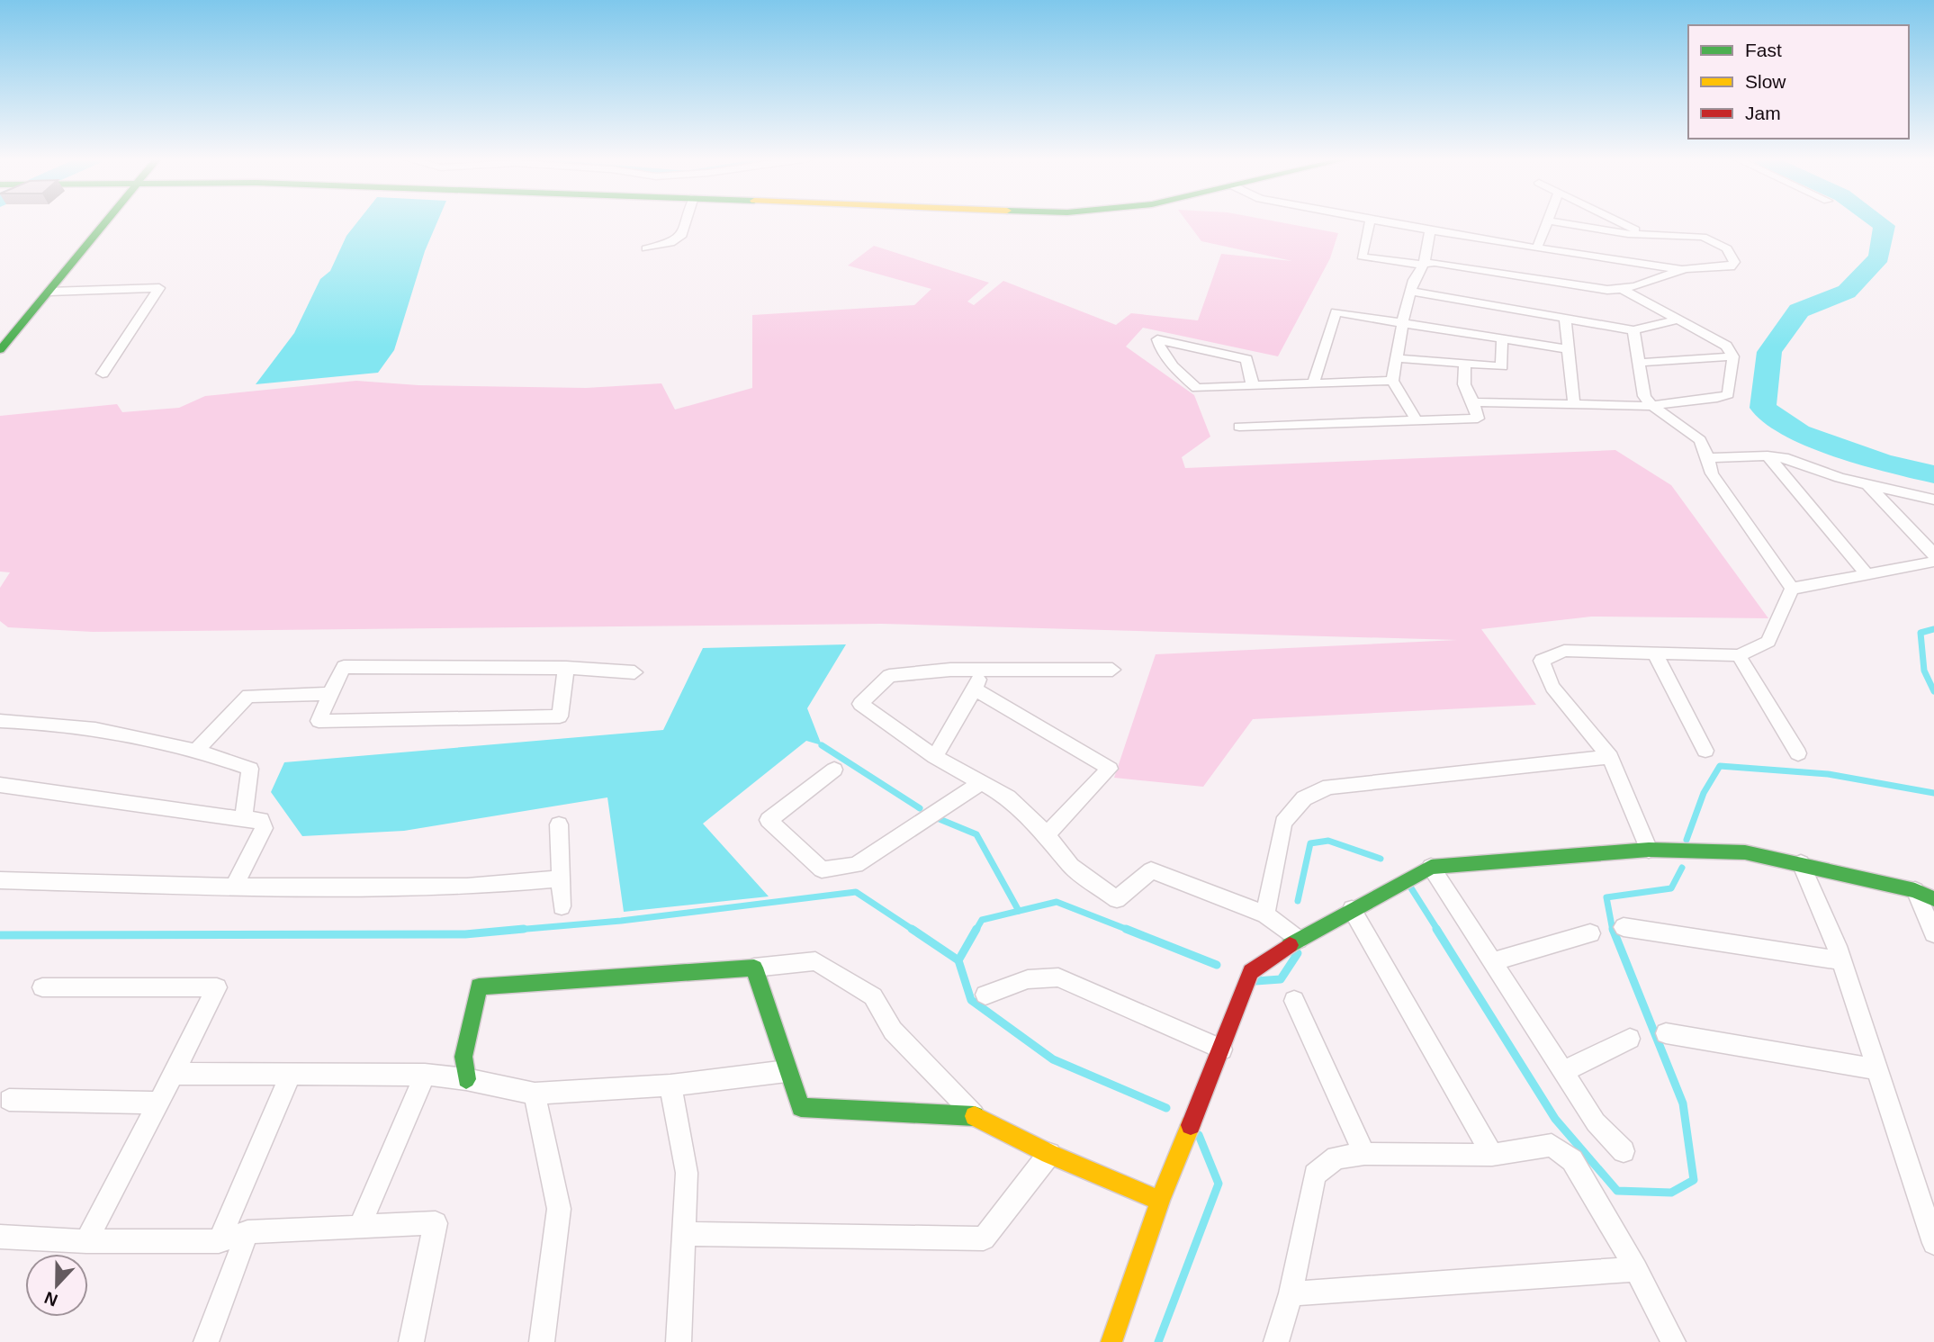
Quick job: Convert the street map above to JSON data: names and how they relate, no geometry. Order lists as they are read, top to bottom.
{
  "legend": ["Fast", "Slow", "Jam"],
  "north": "bottom"
}
